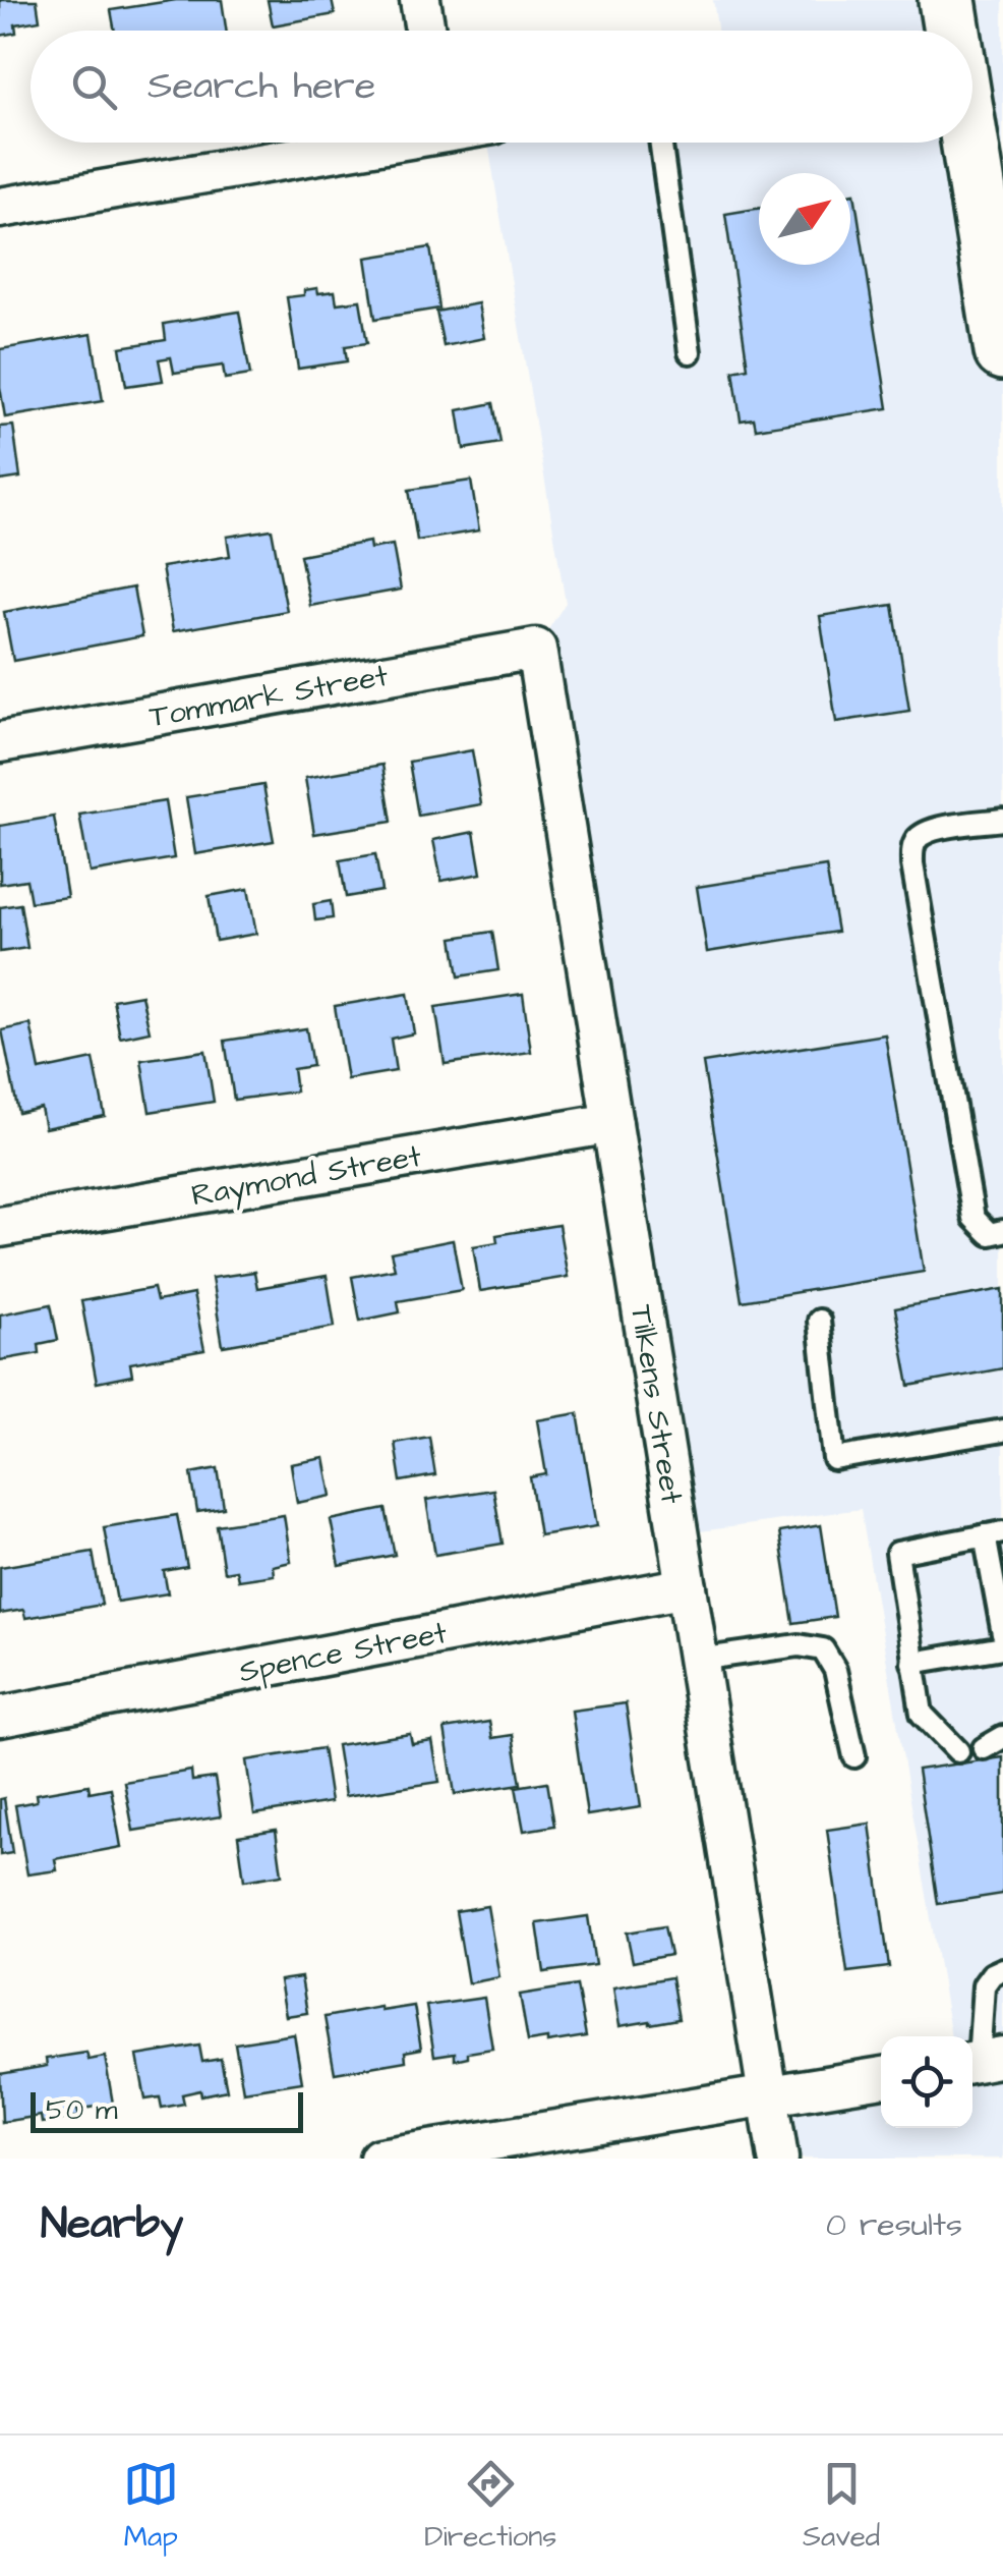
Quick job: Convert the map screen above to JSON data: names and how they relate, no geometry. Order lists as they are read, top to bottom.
{
  "streets": {
    "street": [
      "Tommark Street",
      "Raymond Street",
      "Tilkens Street",
      "Spence Street"
    ]
  },
  "crossings": [
    ["Tommark Street", "Tilkens Street"],
    ["Raymond Street", "Tilkens Street"],
    ["Tilkens Street", "Spence Street"]
  ],
  "scale_bar": "50 m",
  "north": "top right",
  "page": {
    "search": "Search here",
    "scale": "50 m",
    "heading": ["Nearby", "0 results"],
    "nav": ["Map", "Directions", "Saved"]
  }
}
